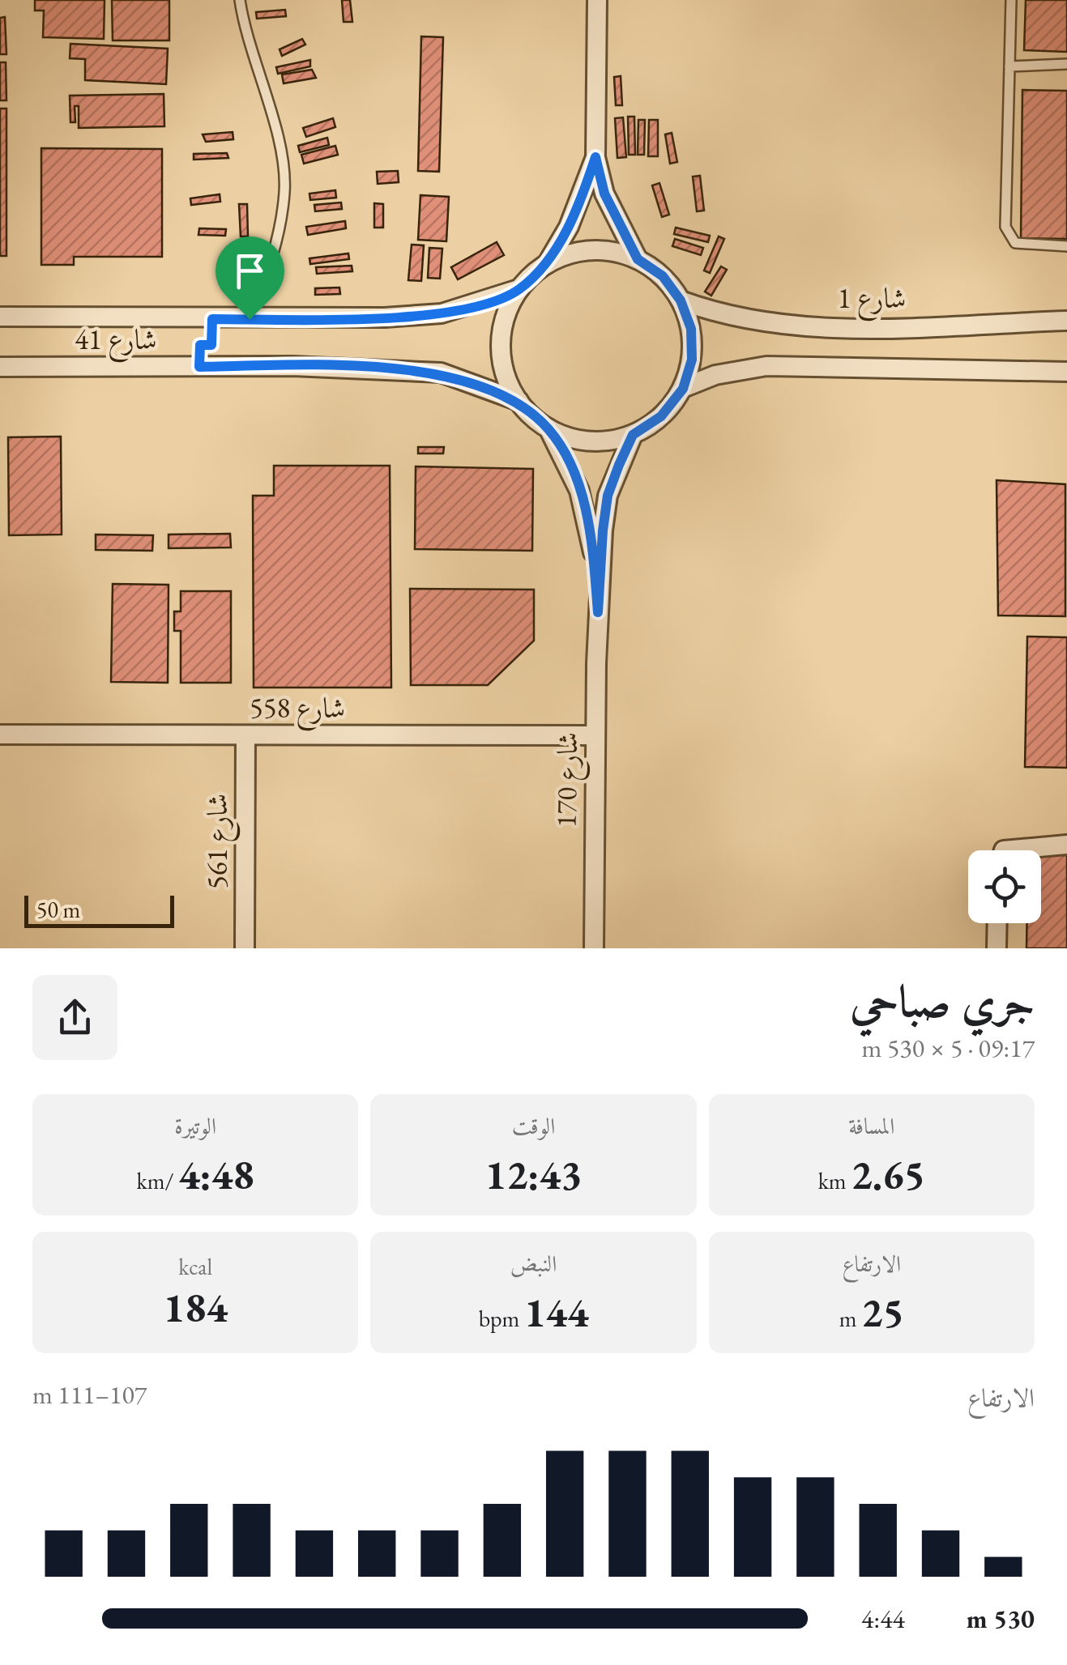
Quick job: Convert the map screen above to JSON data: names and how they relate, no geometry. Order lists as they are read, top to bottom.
{
  "streets": {
    "street": [
      "شارع 1",
      "شارع 41",
      "شارع 558",
      "شارع 170",
      "شارع 561"
    ]
  },
  "crossings": [
    ["شارع 1", "شارع 41"],
    ["شارع 1", "شارع 170"],
    ["شارع 41", "شارع 170"],
    ["شارع 558", "شارع 170"],
    ["شارع 558", "شارع 561"]
  ],
  "scale_bar": "50 m",
  "page": {
    "scale": "50 m",
    "heading": ["جري صباحي", "09:17 · 5 × 530 m"],
    "stats": [
      ["المسافة", "2.65 km"],
      ["الوقت", "12:43"],
      ["الوتيرة", "4:48 /km"],
      ["الارتفاع", "25 m"],
      ["النبض", "144 bpm"],
      ["kcal", "184"]
    ],
    "chart": ["الارتفاع", "107–111 m"],
    "list": [
      {
        "name": "530 m",
        "note": "4:44"
      }
    ]
  }
}
